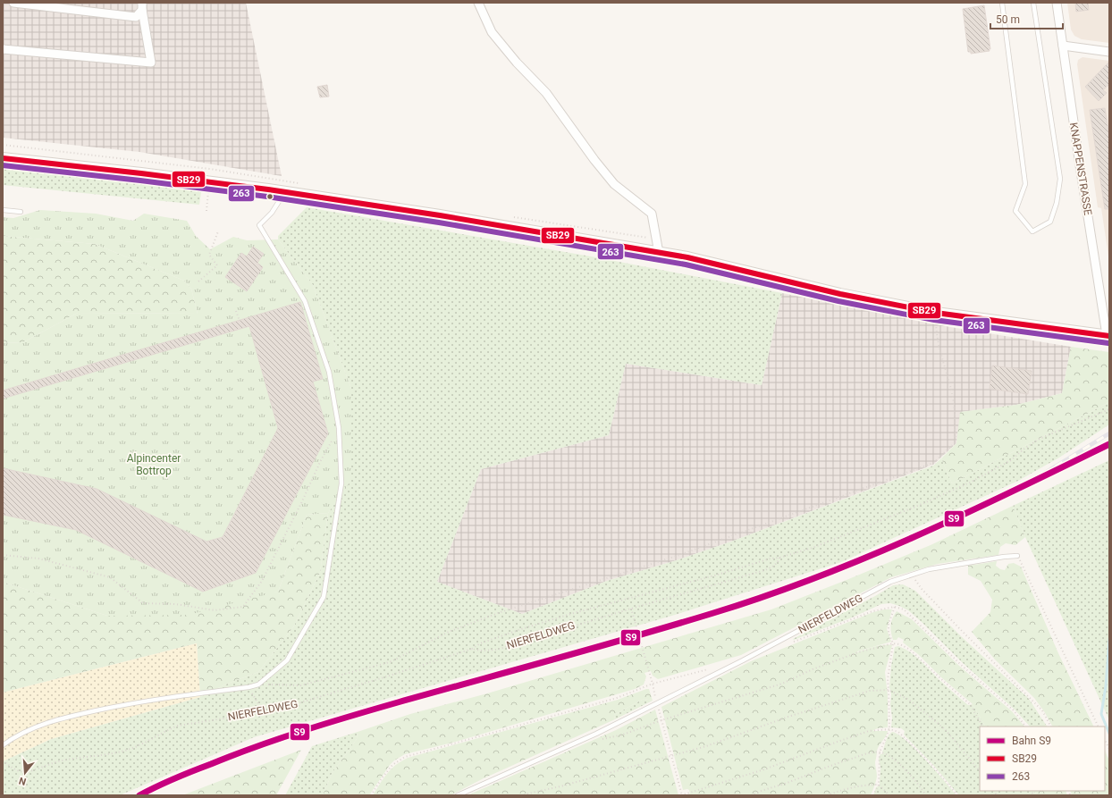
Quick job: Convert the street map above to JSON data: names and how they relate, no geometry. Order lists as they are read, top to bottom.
{
  "streets": {
    "street": ["KNAPPENSTRASSE"],
    "lane": ["NIERFELDWEG"]
  },
  "parks": ["Alpincenter Bottrop"],
  "lines": ["transit line SB29", "transit line 263", "rail line S9"],
  "legend": ["Bahn S9", "SB29", "263"],
  "scale_bar": "50 m",
  "north": "bottom"
}
